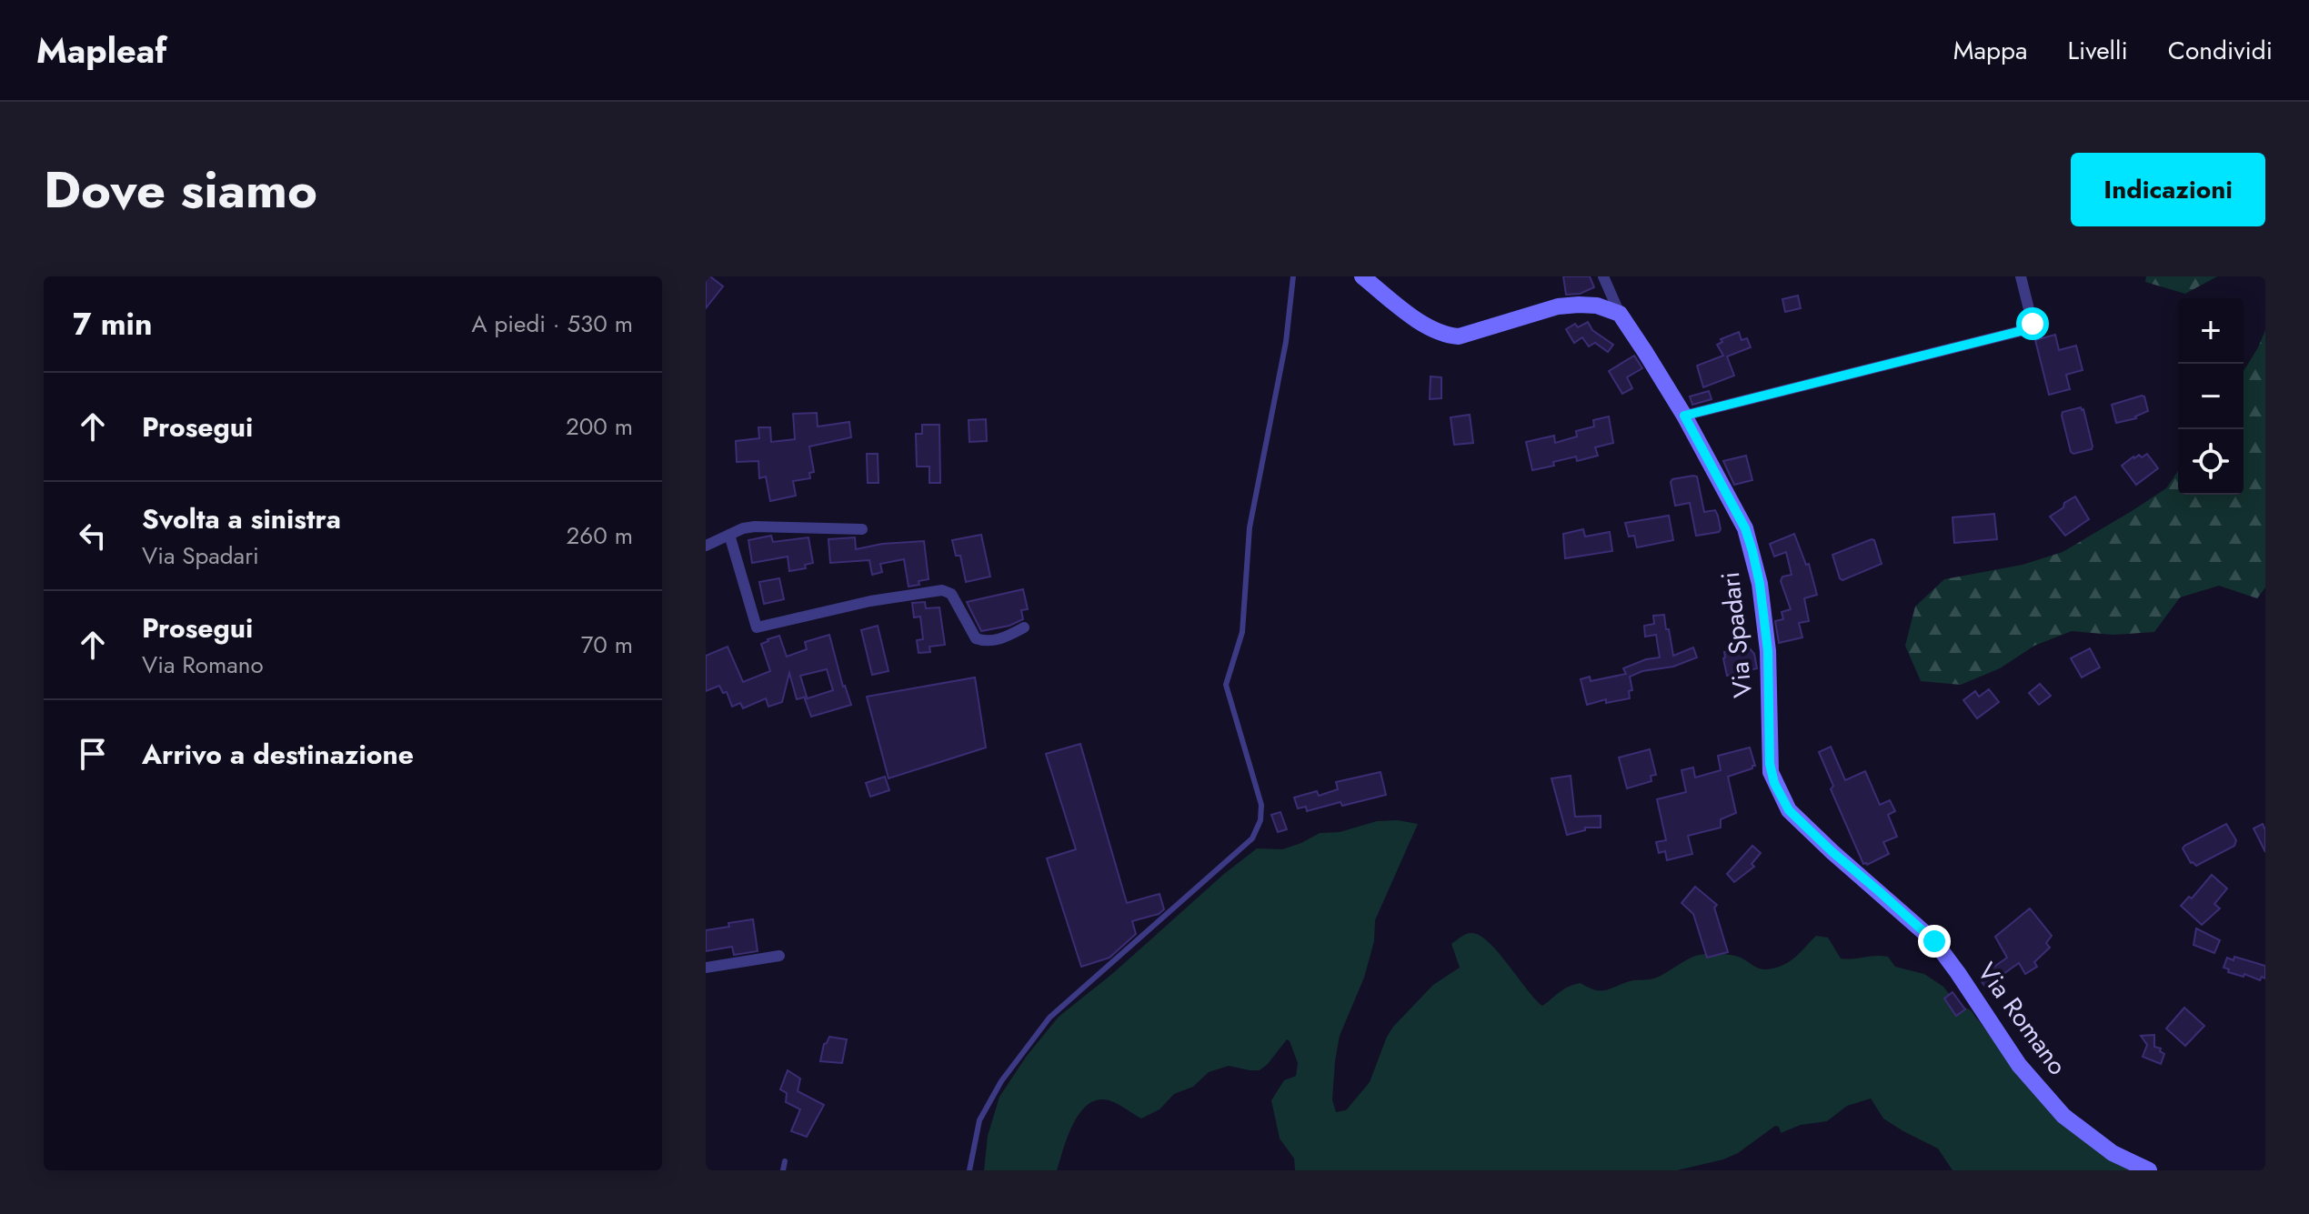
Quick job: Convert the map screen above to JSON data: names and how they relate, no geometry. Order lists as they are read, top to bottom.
{
  "streets": {
    "street": ["Via Spadari", "Via Romano"]
  },
  "crossings": [
    ["Via Spadari", "Via Romano"]
  ],
  "page": {
    "header": "Mapleaf",
    "nav": ["Mappa", "Livelli", "Condividi"],
    "title": "Dove siamo",
    "buttons": "Indicazioni",
    "heading": ["7 min", "A piedi · 530 m"],
    "map_buttons": ["+", "−"],
    "list": [
      ["Prosegui", "200 m"],
      ["Svolta a sinistra", "Via Spadari", "260 m"],
      ["Prosegui", "Via Romano", "70 m"],
      "Arrivo a destinazione"
    ]
  }
}
